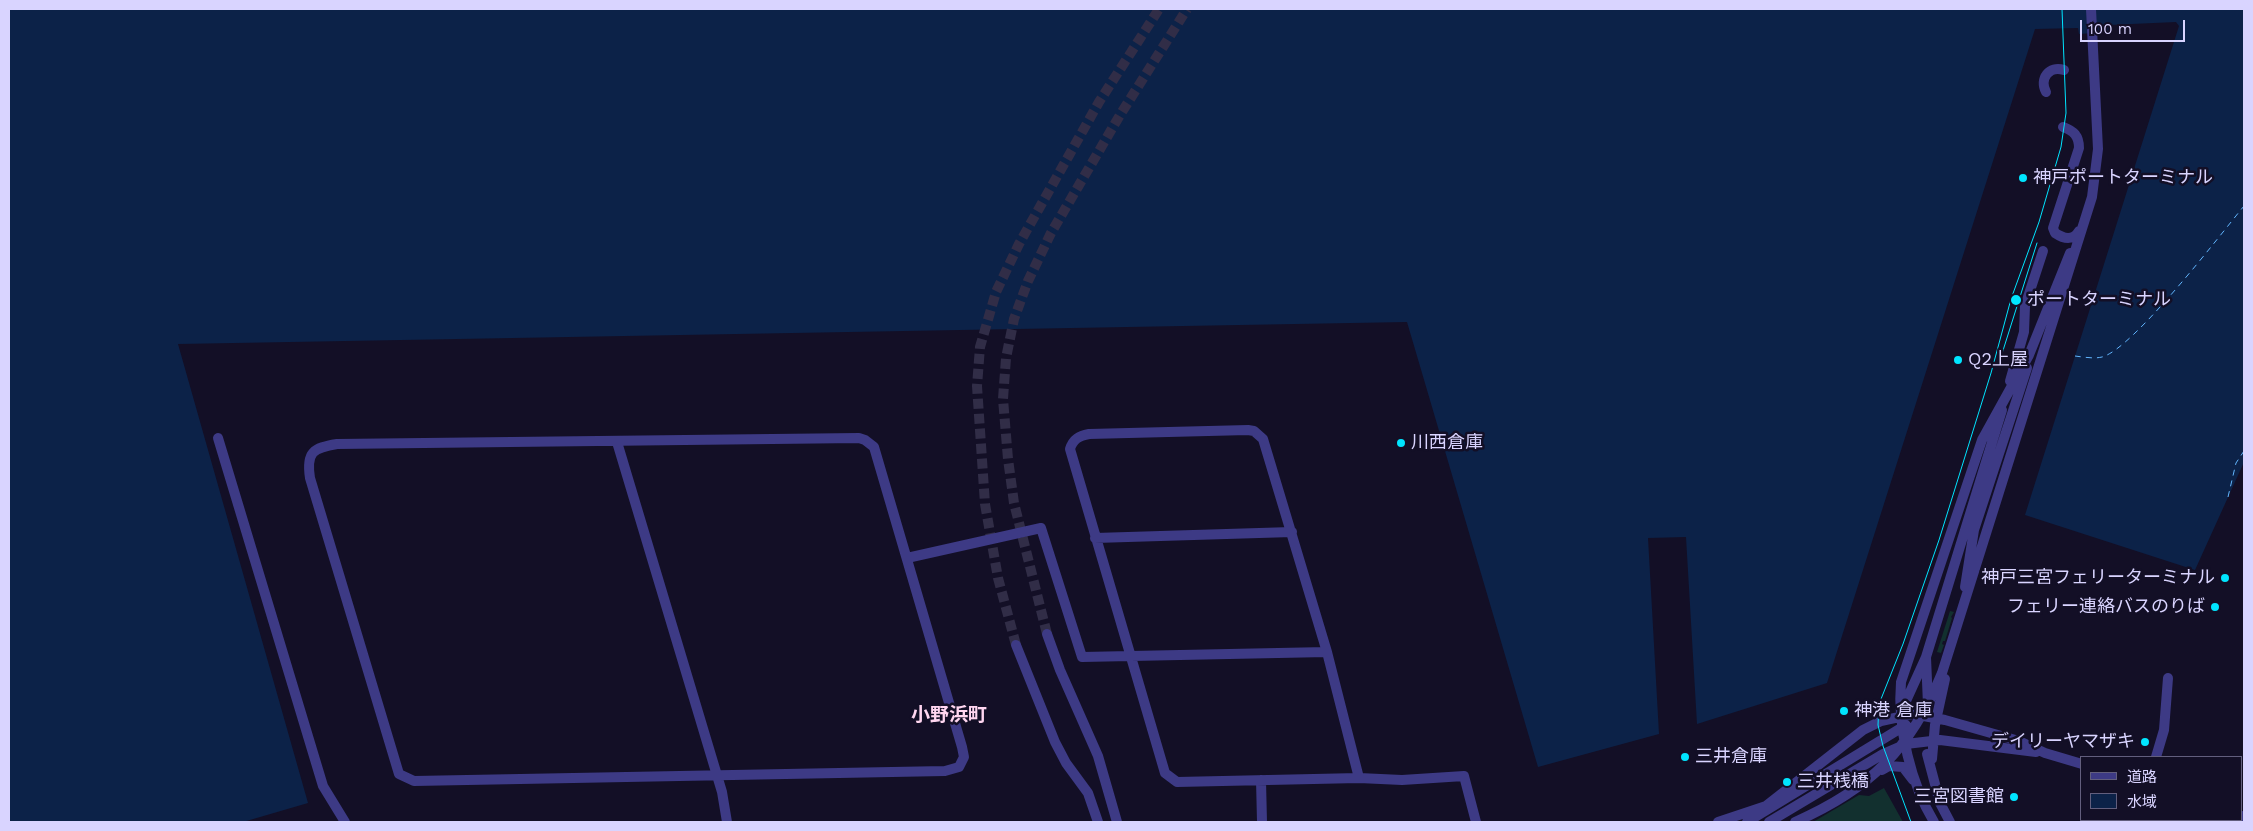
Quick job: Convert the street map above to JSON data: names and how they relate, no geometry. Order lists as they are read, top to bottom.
{
  "districts": ["小野浜町"],
  "places": [
    "神戸ポートターミナル",
    "ポートターミナル",
    "Q2上屋",
    "川西倉庫",
    "神戸三宮フェリーターミナル",
    "フェリー連絡バスのりば",
    "神港 倉庫",
    "デイリーヤマザキ",
    "三井倉庫",
    "三井桟橋",
    "三宮図書館"
  ],
  "legend": ["道路", "水域"],
  "scale_bar": "100 m"
}
